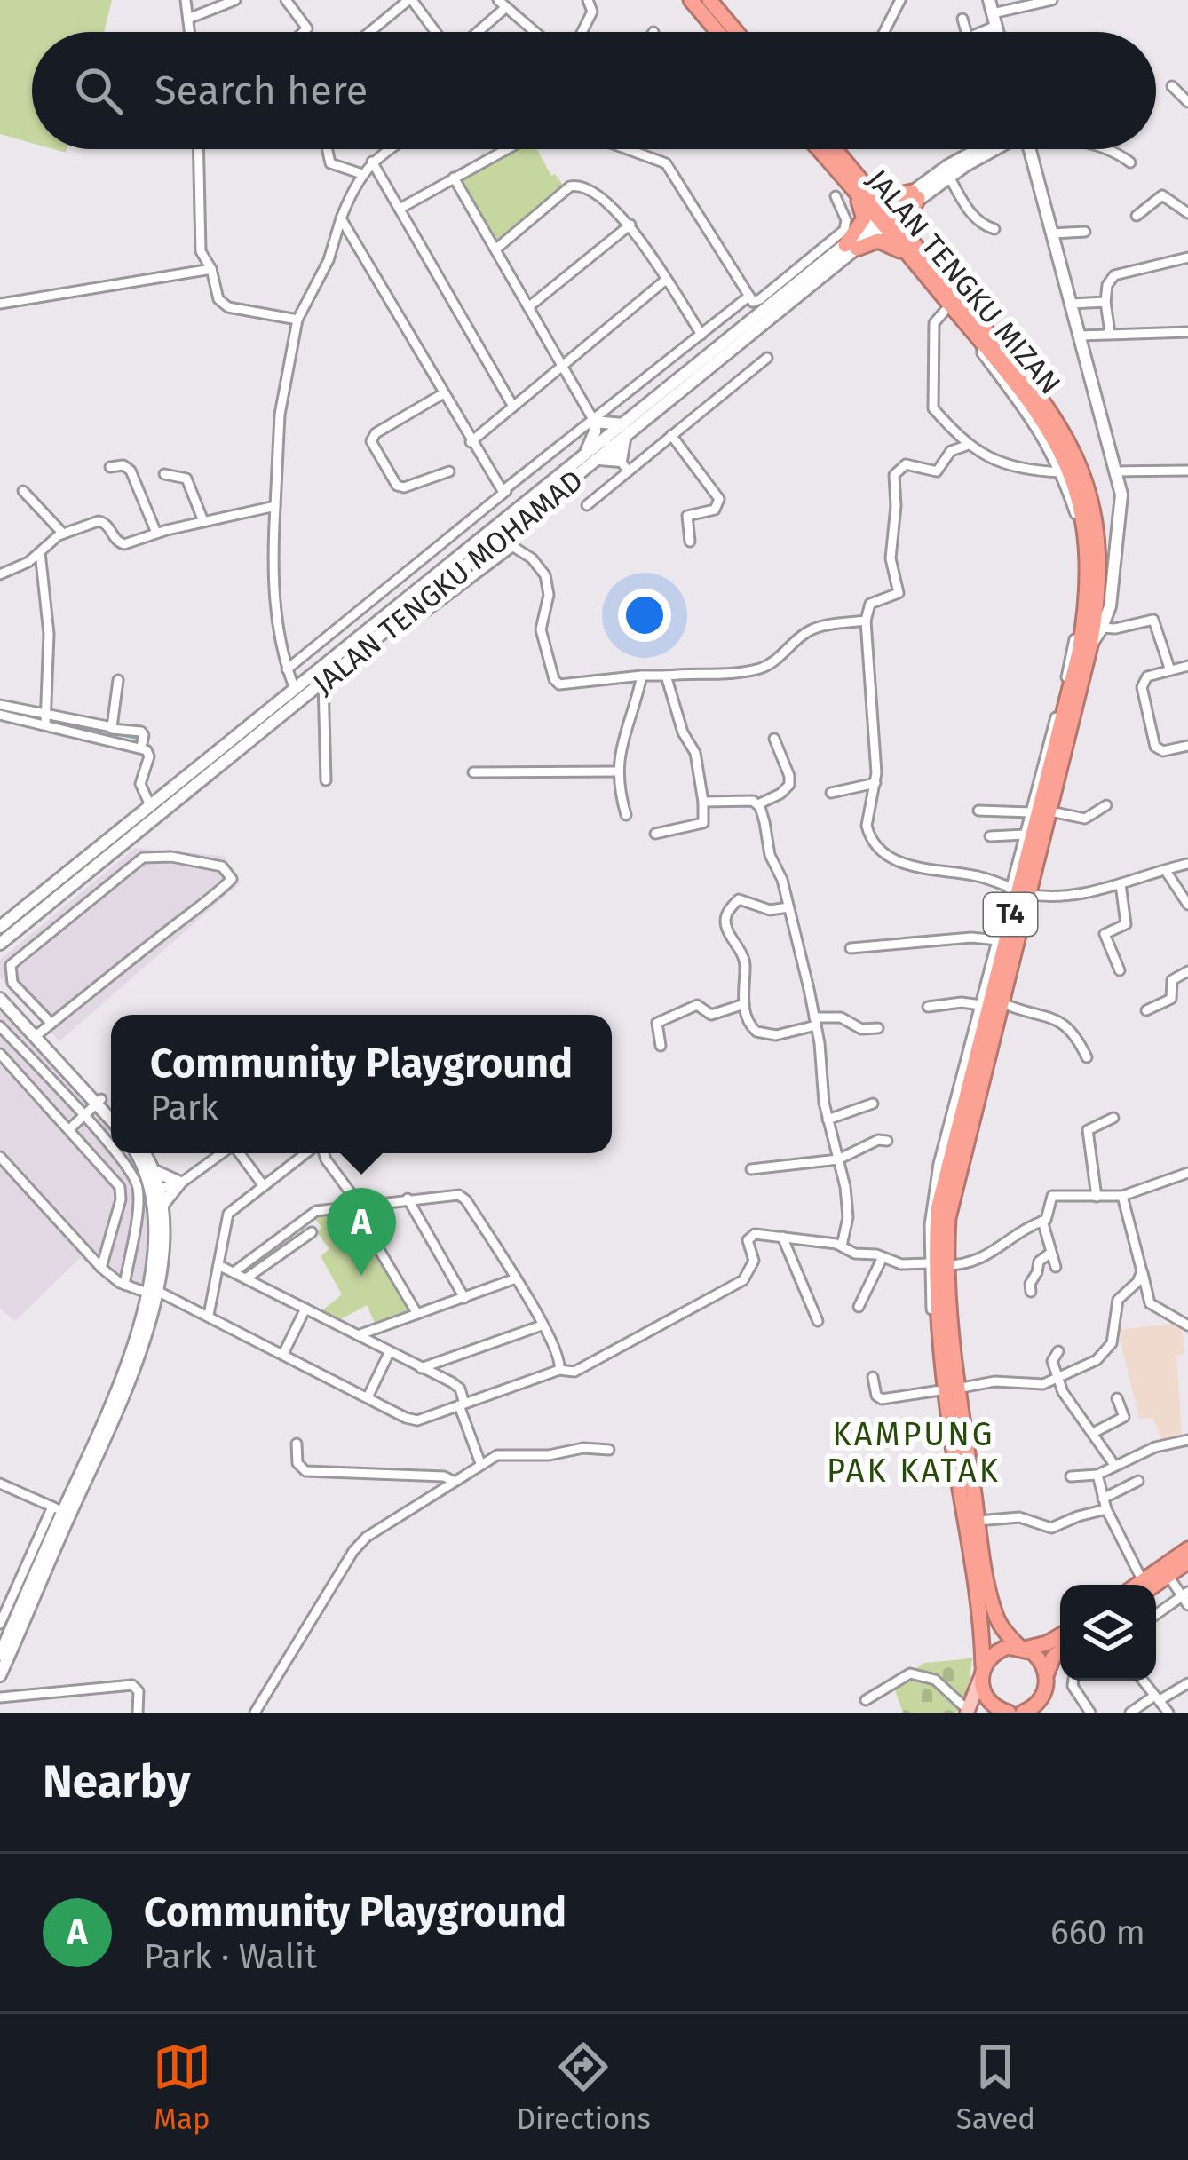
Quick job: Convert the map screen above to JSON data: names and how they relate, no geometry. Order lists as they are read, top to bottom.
{
  "streets": {
    "highway": ["JALAN TENGKU MIZAN", "T4"],
    "main road": ["JALAN TENGKU MOHAMAD"]
  },
  "crossings": [
    ["JALAN TENGKU MIZAN", "JALAN TENGKU MOHAMAD"]
  ],
  "districts": ["KAMPUNG PAK KATAK"],
  "page": {
    "search": "Search here",
    "popup": ["Community Playground", "Park"],
    "pins": "A",
    "heading": "Nearby",
    "list": [
      {
        "mark": "A",
        "name": "Community Playground",
        "note": "Park · Walit",
        "value": "660 m"
      }
    ],
    "nav": ["Map", "Directions", "Saved"]
  }
}
